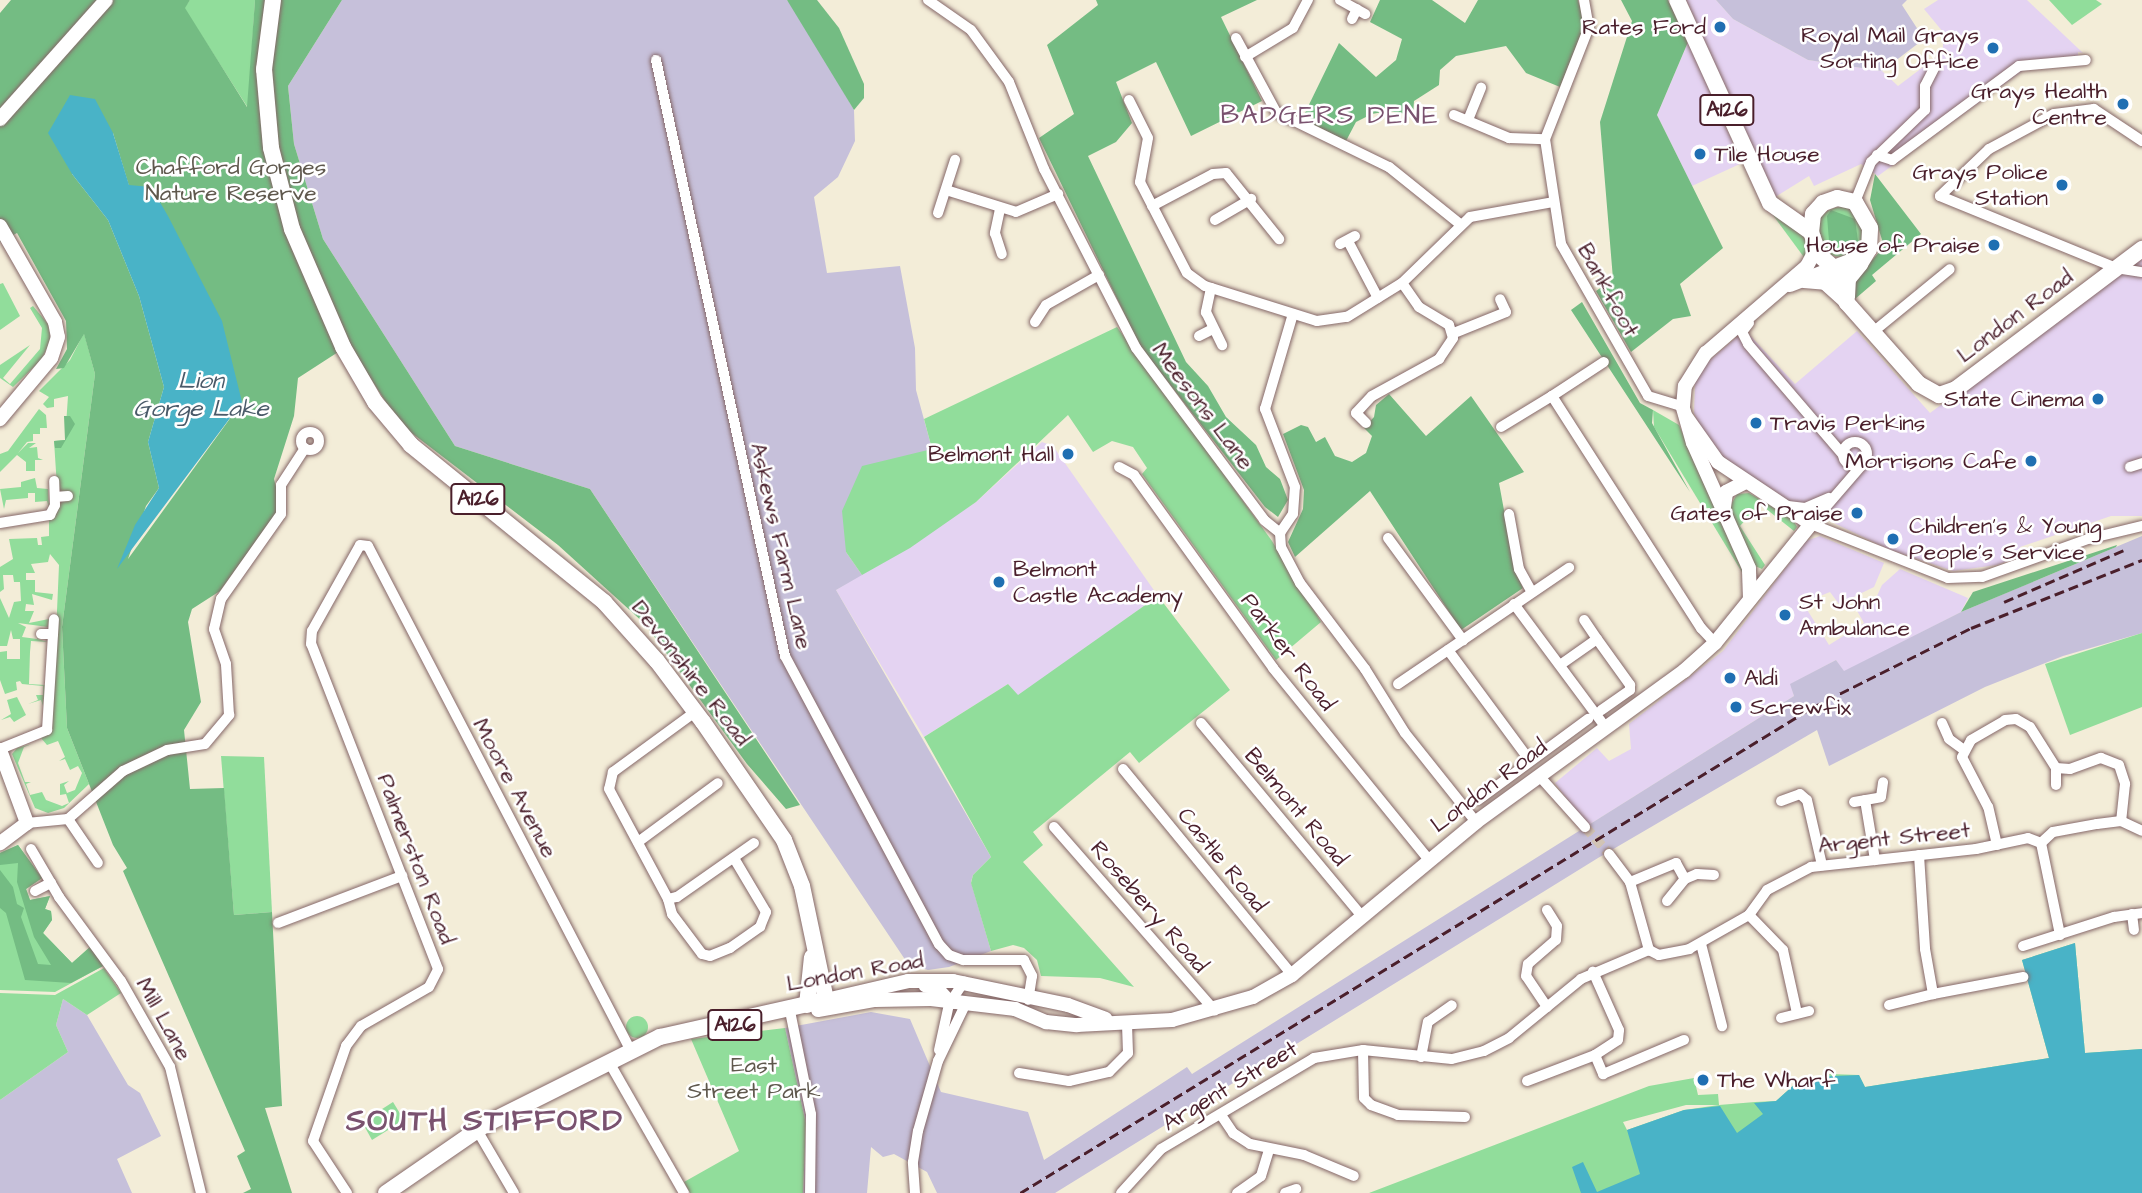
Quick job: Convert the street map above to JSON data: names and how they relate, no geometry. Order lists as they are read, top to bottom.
{
  "streets": {
    "main road": ["A126", "London Road", "Devonshire Road"],
    "street": [
      "Bankfoot",
      "Meesons Lane",
      "Askews Farm Lane",
      "Parker Road",
      "Moore Avenue",
      "Belmont Road",
      "Argent Street",
      "Palmerston Road",
      "Castle Road",
      "Rosebery Road",
      "Mill Lane"
    ]
  },
  "crossings": [
    ["London Road", "Meesons Lane"],
    ["London Road", "Parker Road"],
    ["London Road", "Devonshire Road"],
    ["London Road", "Moore Avenue"],
    ["London Road", "Belmont Road"],
    ["London Road", "Castle Road"],
    ["London Road", "Rosebery Road"],
    ["Moore Avenue", "Palmerston Road"]
  ],
  "districts": ["BADGERS DENE", "SOUTH STIFFORD"],
  "water": ["Lion Gorge Lake"],
  "parks": ["Chafford Gorges Nature Reserve", "East Street Park"],
  "places": [
    "Rates Ford",
    "Royal Mail Grays Sorting Office",
    "Grays Health Centre",
    "Tile House",
    "Grays Police Station",
    "House of Praise",
    "State Cinema",
    "Travis Perkins",
    "Belmont Hall",
    "Morrisons Cafe",
    "Gates of Praise",
    "Children's & Young People's Service",
    "Belmont Castle Academy",
    "St John Ambulance",
    "Aldi",
    "Screwfix",
    "The Wharf"
  ]
}
